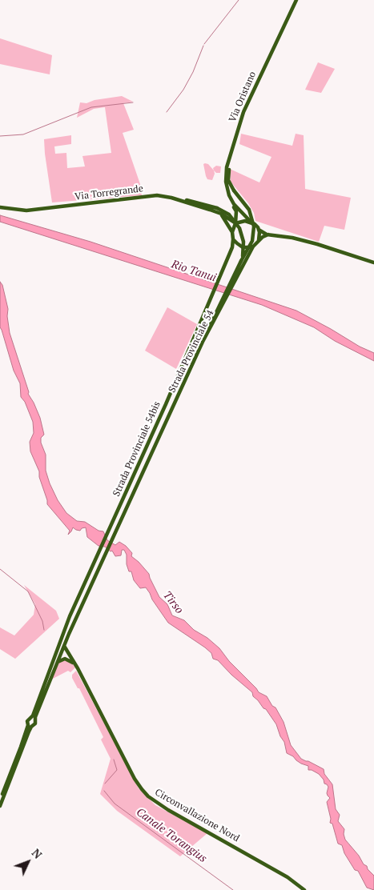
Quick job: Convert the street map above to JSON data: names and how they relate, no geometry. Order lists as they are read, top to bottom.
{
  "streets": {
    "main road": [
      "Via Oristano",
      "Via Torregrande",
      "Strada Provinciale 54",
      "Strada Provinciale 54bis",
      "Circonvallazione Nord"
    ]
  },
  "crossings": [
    ["Via Oristano", "Strada Provinciale 54"],
    ["Via Oristano", "Strada Provinciale 54bis"],
    ["Strada Provinciale 54", "Strada Provinciale 54bis"],
    ["Strada Provinciale 54", "Circonvallazione Nord"]
  ],
  "water": ["Rio Tanui", "Tirso", "Canale Torangius"],
  "north": "top right"
}
